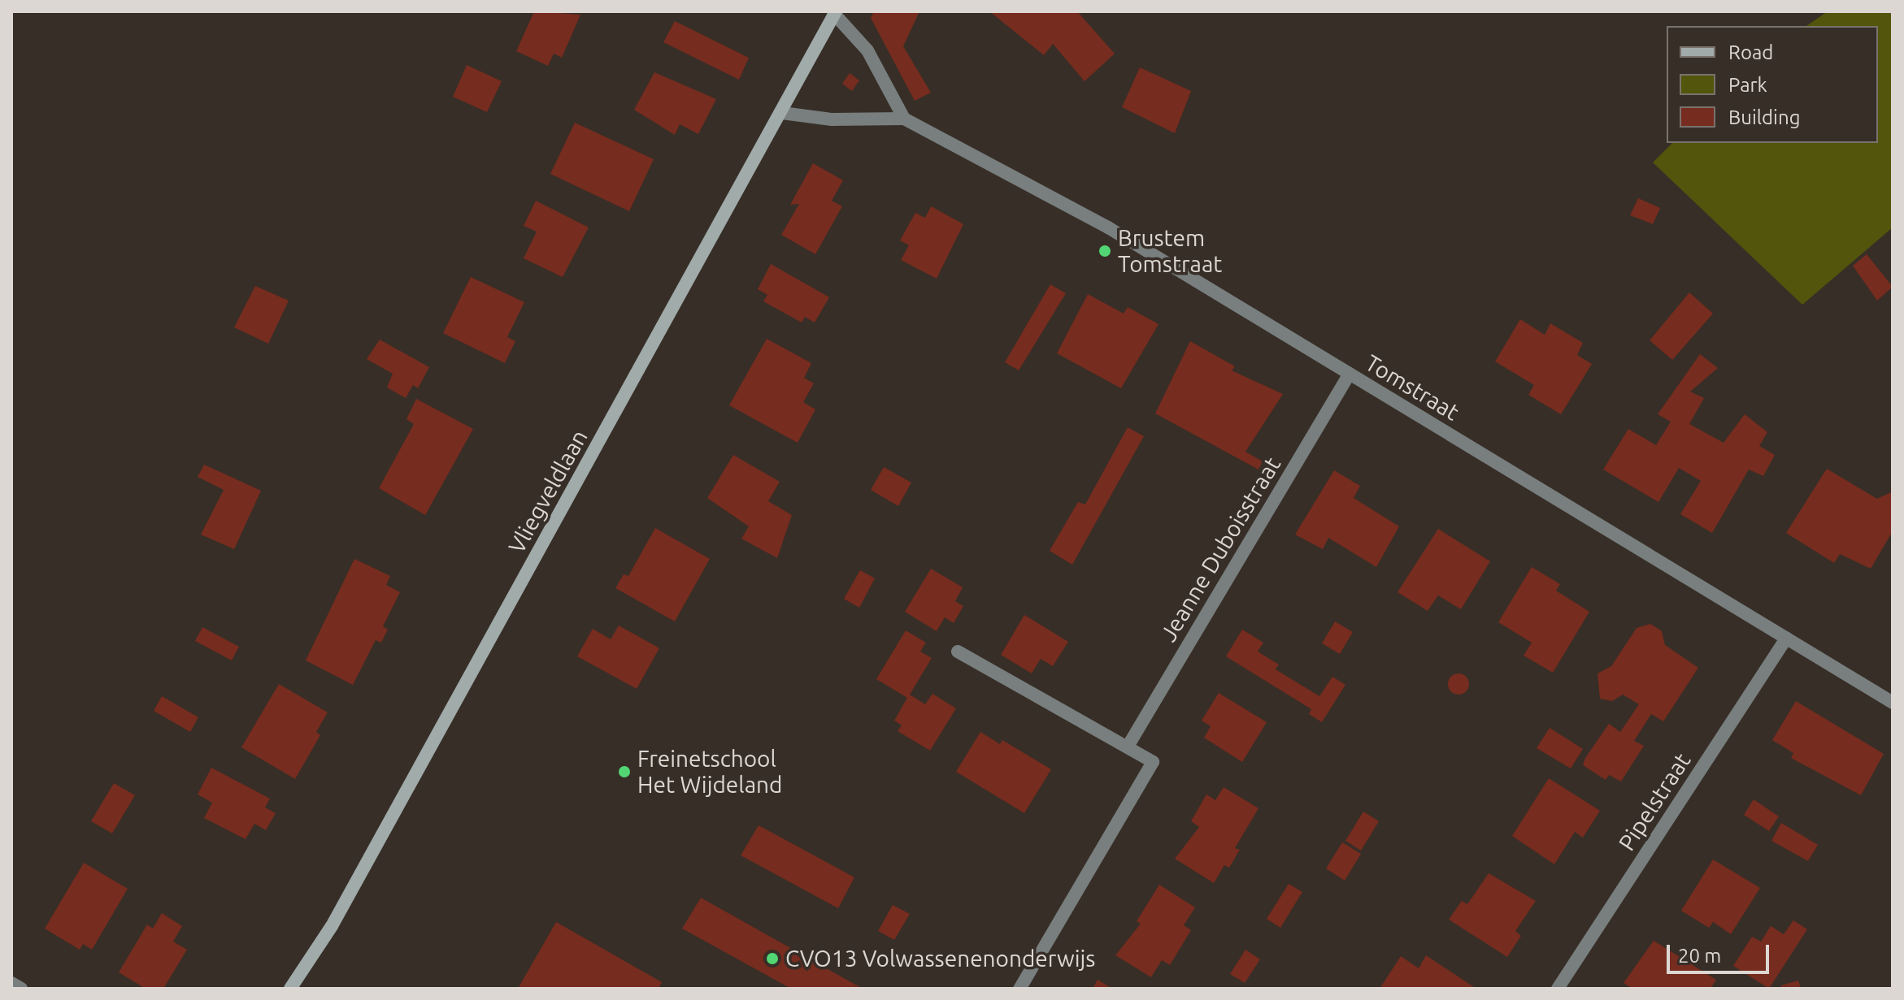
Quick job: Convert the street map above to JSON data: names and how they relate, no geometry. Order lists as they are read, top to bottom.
{
  "streets": {
    "main road": ["Vliegveldlaan"],
    "street": ["Tomstraat", "Jeanne Duboisstraat", "Pipelstraat"]
  },
  "crossings": [
    ["Tomstraat", "Vliegveldlaan"],
    ["Tomstraat", "Jeanne Duboisstraat"],
    ["Tomstraat", "Pipelstraat"]
  ],
  "places": ["Brustem Tomstraat", "Freinetschool Het Wijdeland", "CVO13 Volwassenenonderwijs"],
  "legend": ["Road", "Park", "Building"],
  "scale_bar": "20 m"
}
